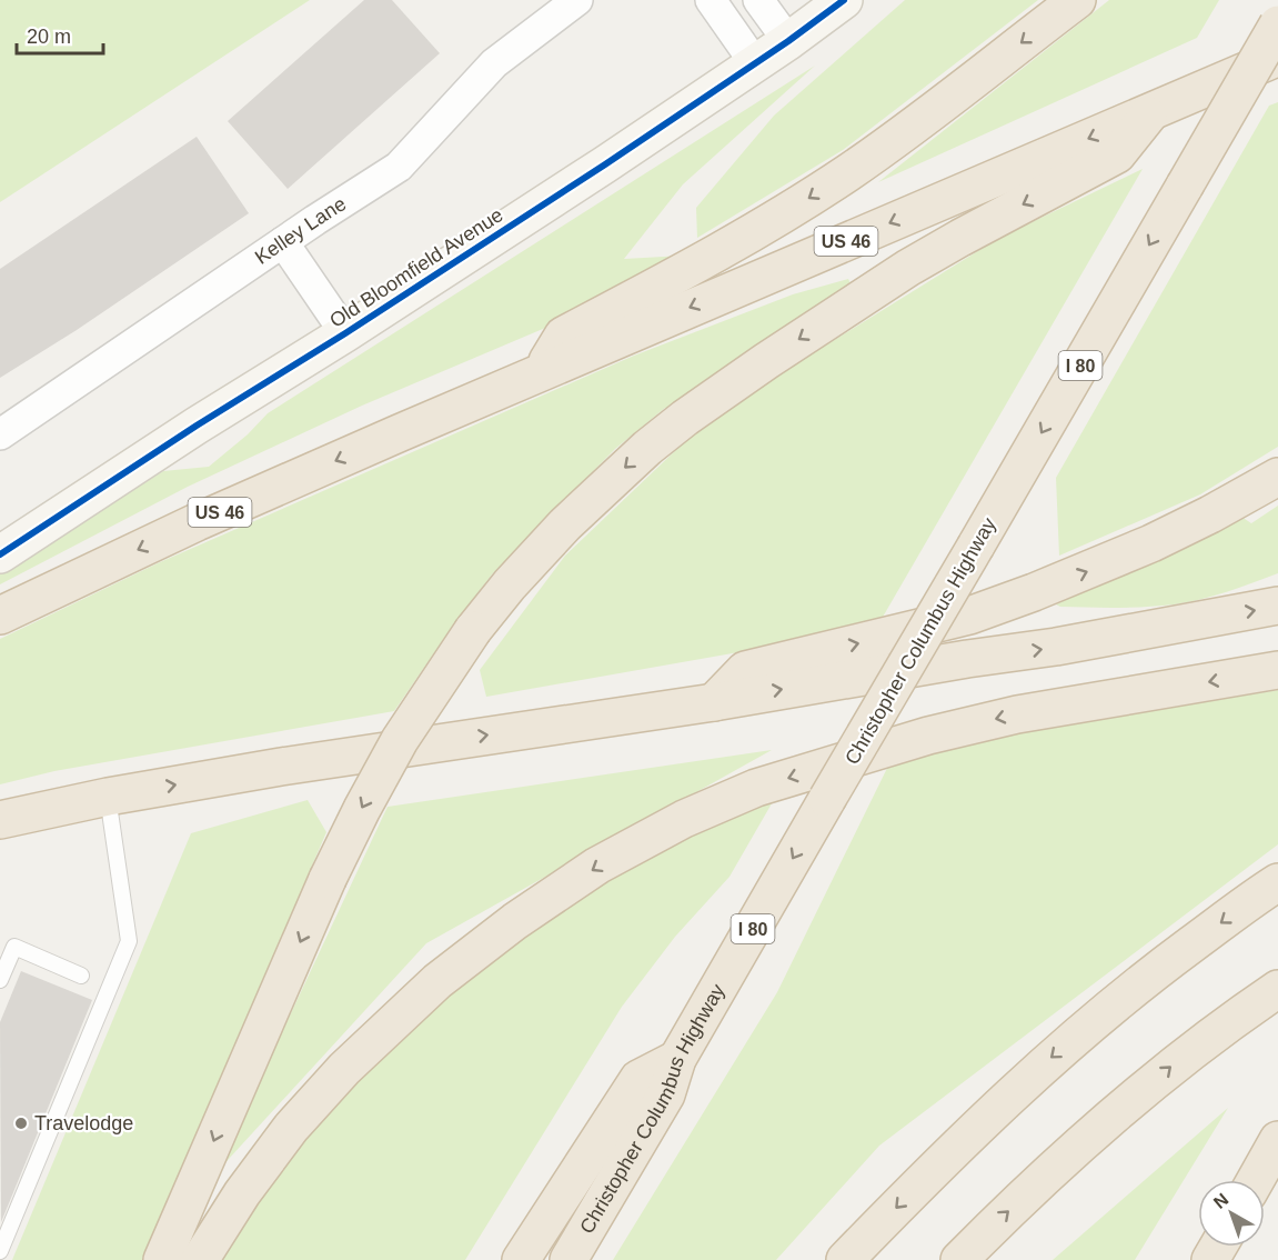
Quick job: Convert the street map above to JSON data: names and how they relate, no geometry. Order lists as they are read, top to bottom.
{
  "streets": {
    "highway": ["US 46", "I 80", "Christopher Columbus Highway"],
    "street": ["Kelley Lane", "Old Bloomfield Avenue"]
  },
  "places": ["Travelodge"],
  "scale_bar": "20 m",
  "north": "top left"
}
